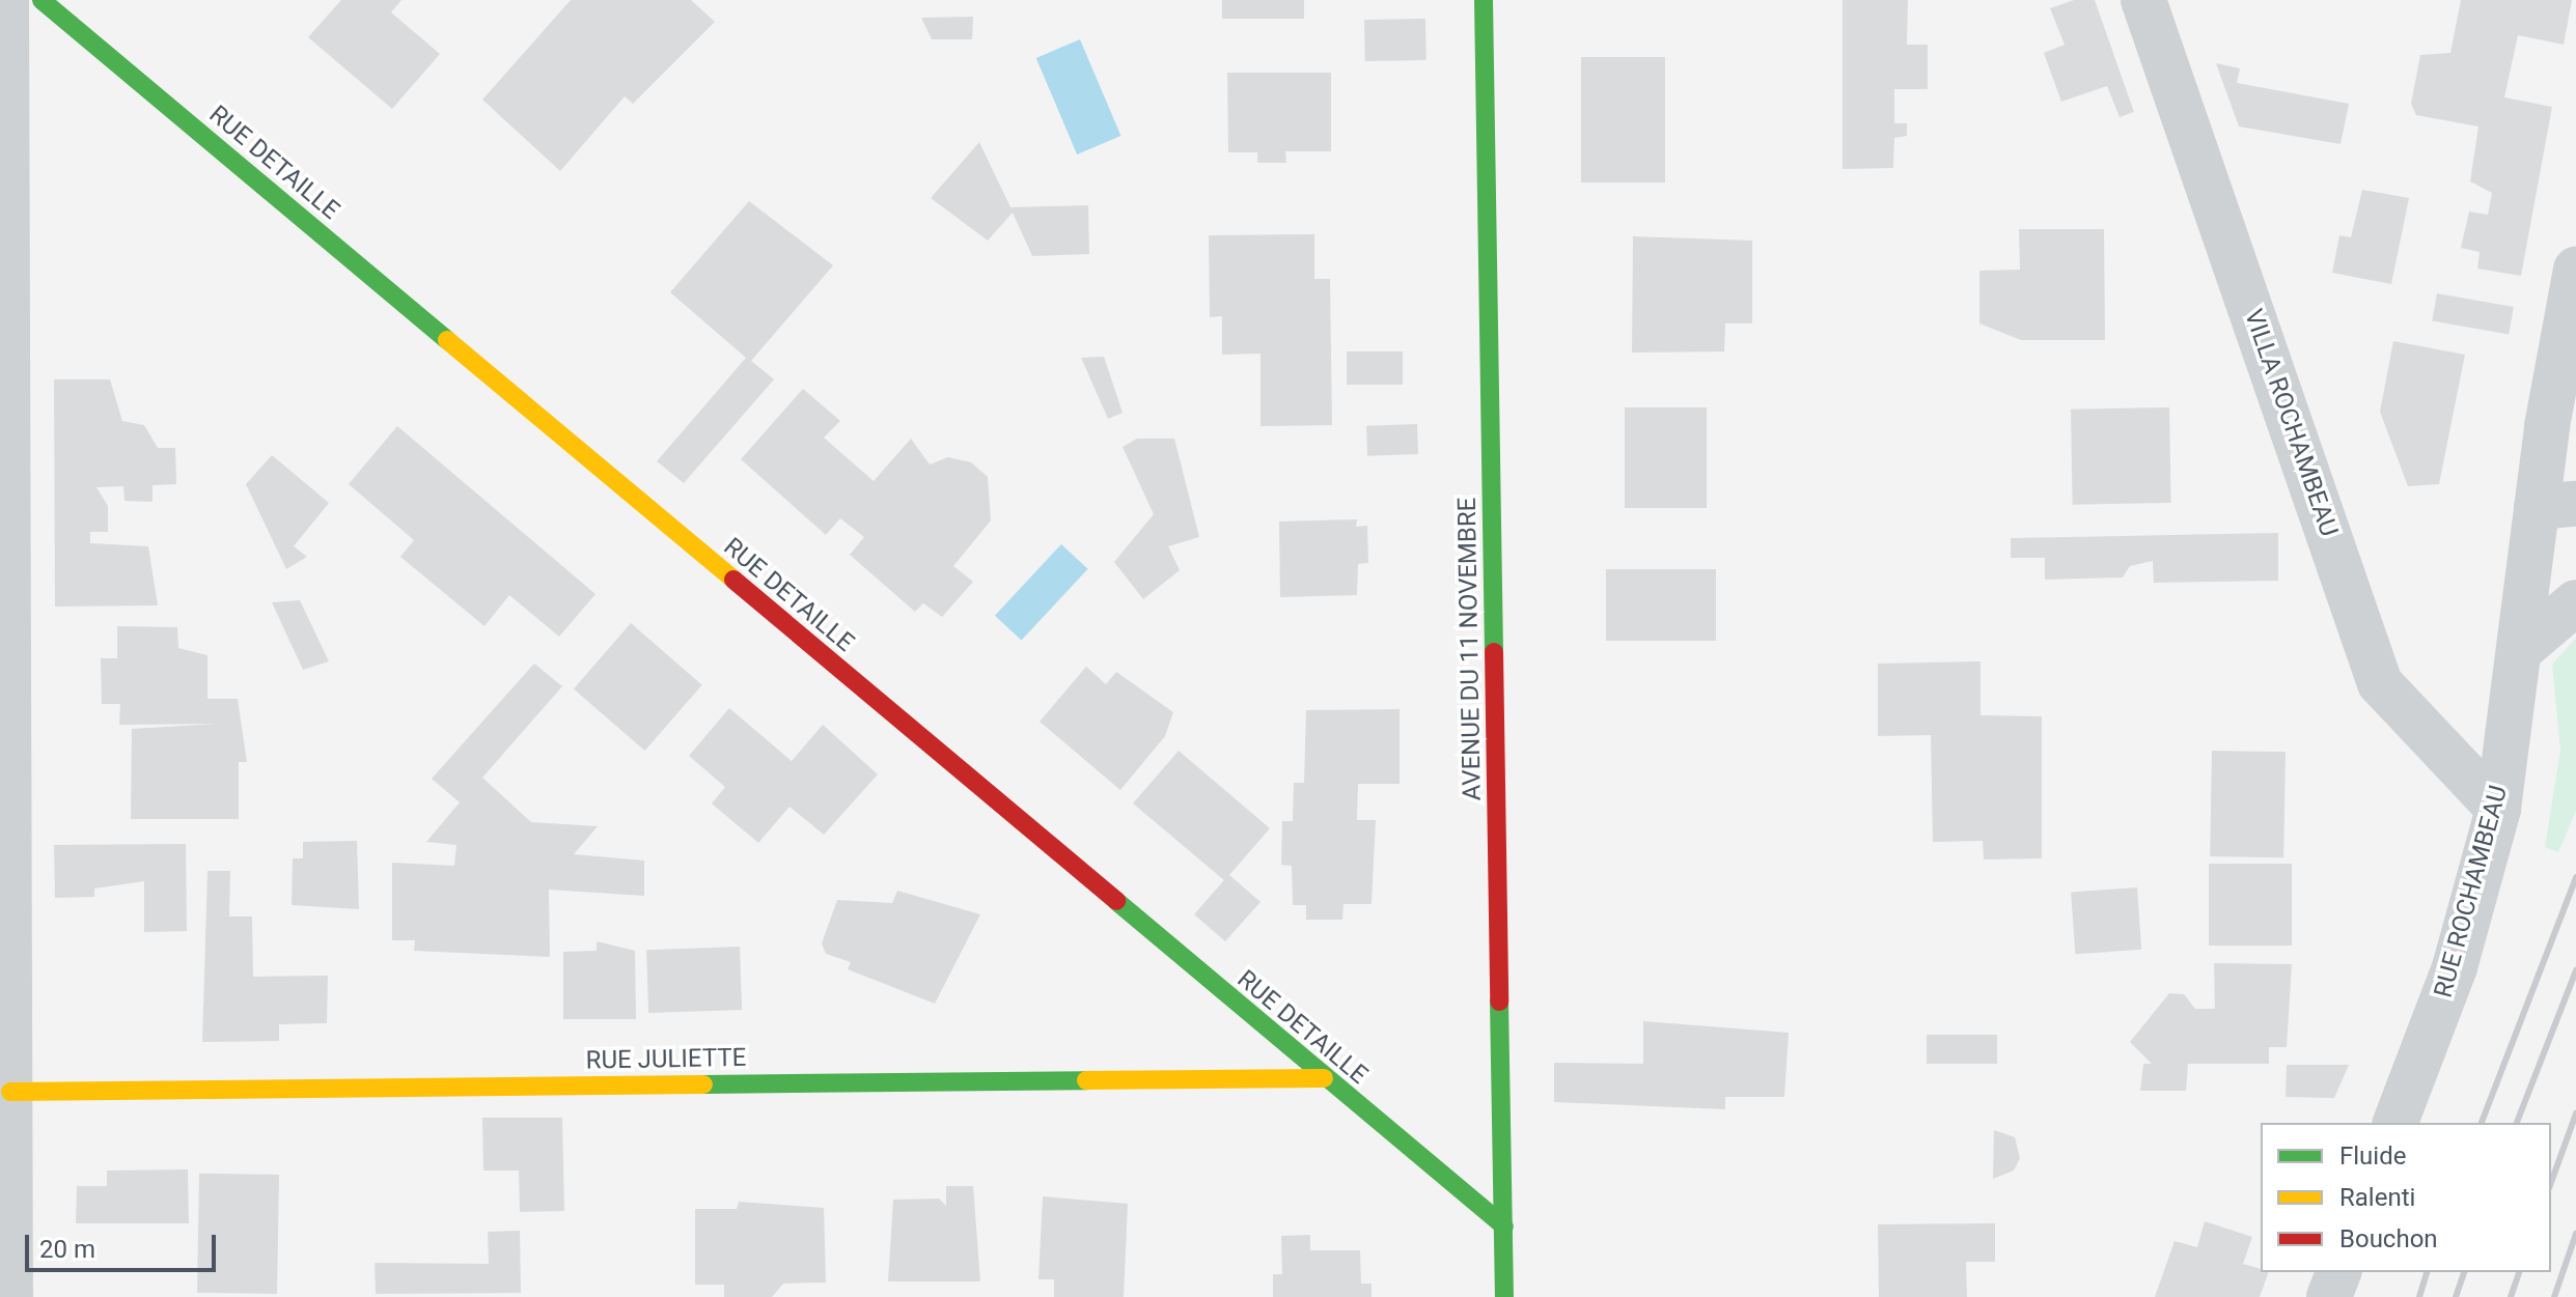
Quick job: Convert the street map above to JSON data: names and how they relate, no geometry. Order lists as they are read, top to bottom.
{
  "streets": {
    "street": [
      "RUE DETAILLE",
      "VILLA ROCHAMBEAU",
      "AVENUE DU 11 NOVEMBRE",
      "RUE ROCHAMBEAU",
      "RUE JULIETTE"
    ]
  },
  "crossings": [
    ["RUE DETAILLE", "AVENUE DU 11 NOVEMBRE"],
    ["RUE DETAILLE", "RUE JULIETTE"],
    ["VILLA ROCHAMBEAU", "RUE ROCHAMBEAU"]
  ],
  "legend": ["Fluide", "Ralenti", "Bouchon"],
  "scale_bar": "20 m"
}
